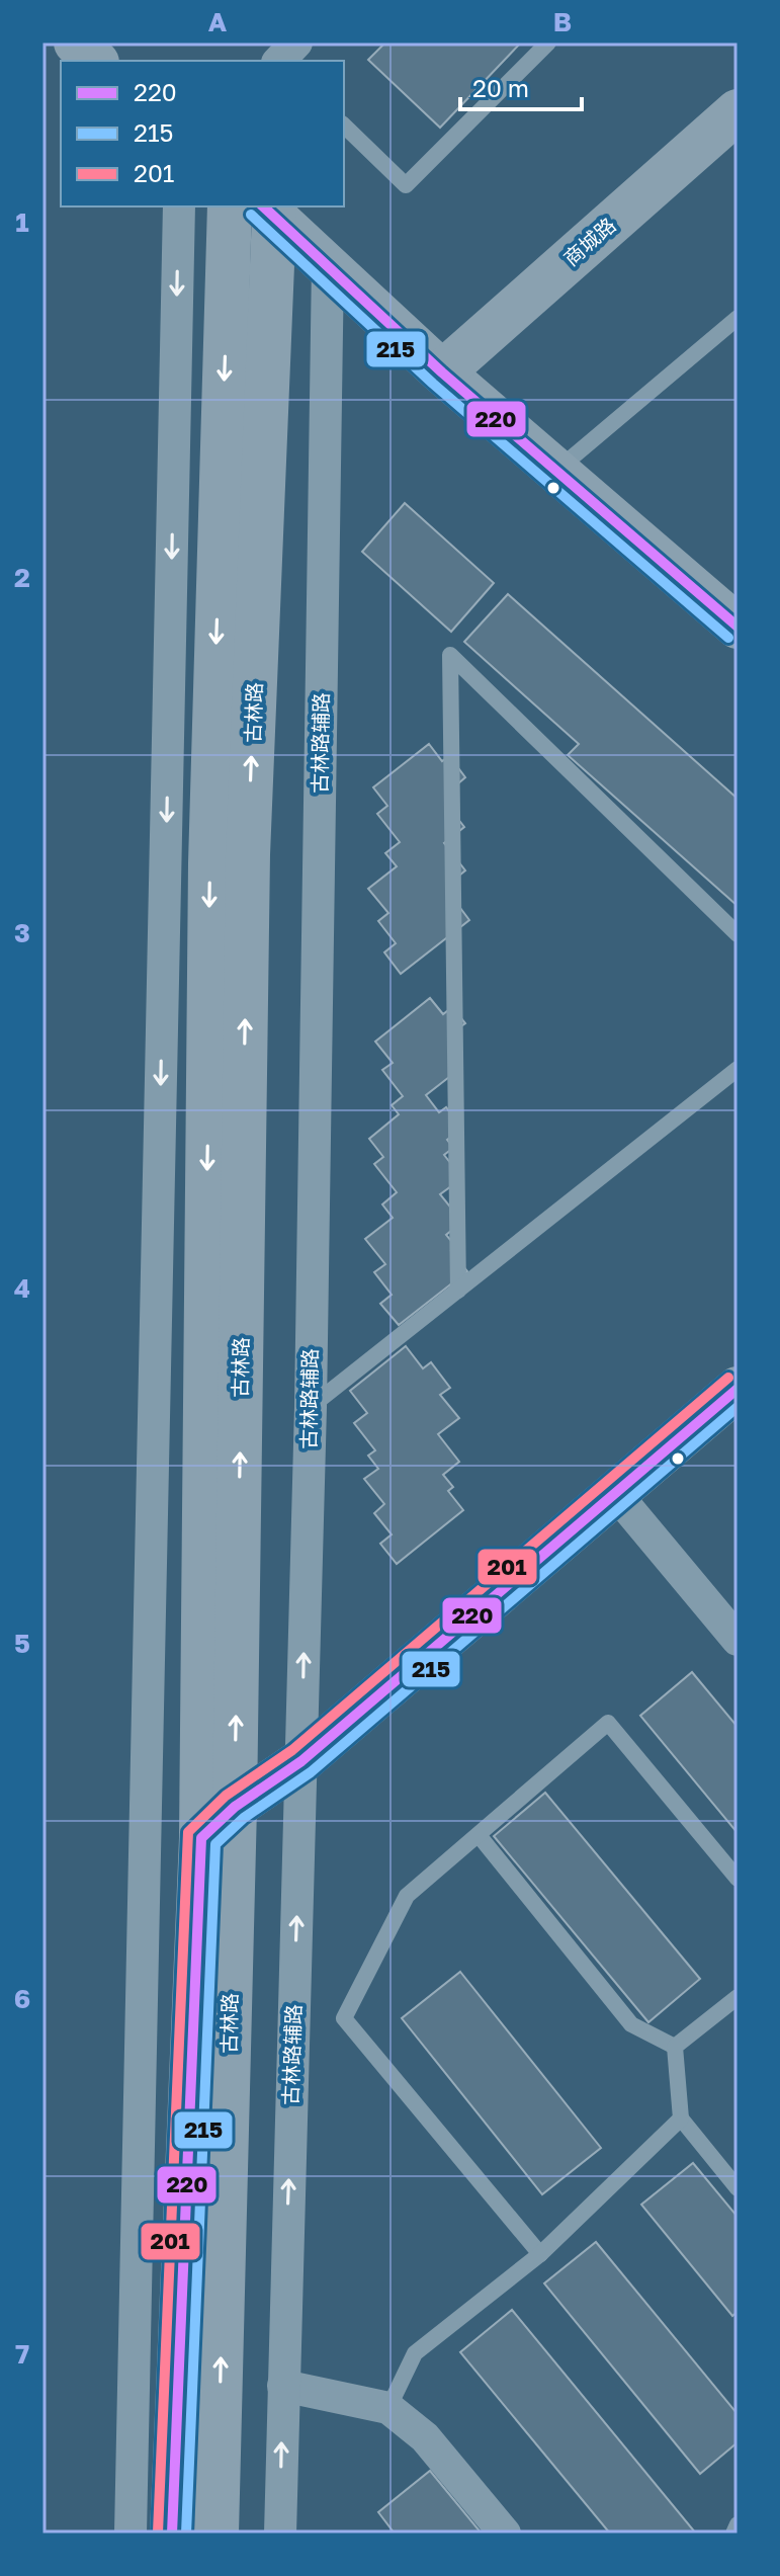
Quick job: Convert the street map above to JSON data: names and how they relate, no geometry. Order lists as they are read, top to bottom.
{
  "streets": {
    "main road": ["商城路", "古林路"],
    "street": ["古林路辅路"]
  },
  "lines": ["transit line 220", "transit line 215", "transit line 201"],
  "legend": ["220", "215", "201"],
  "scale_bar": "20 m",
  "grid": {
    "columns": ["A", "B"],
    "rows": [
      "1",
      "2",
      "3",
      "4",
      "5",
      "6",
      "7"
    ]
  }
}
